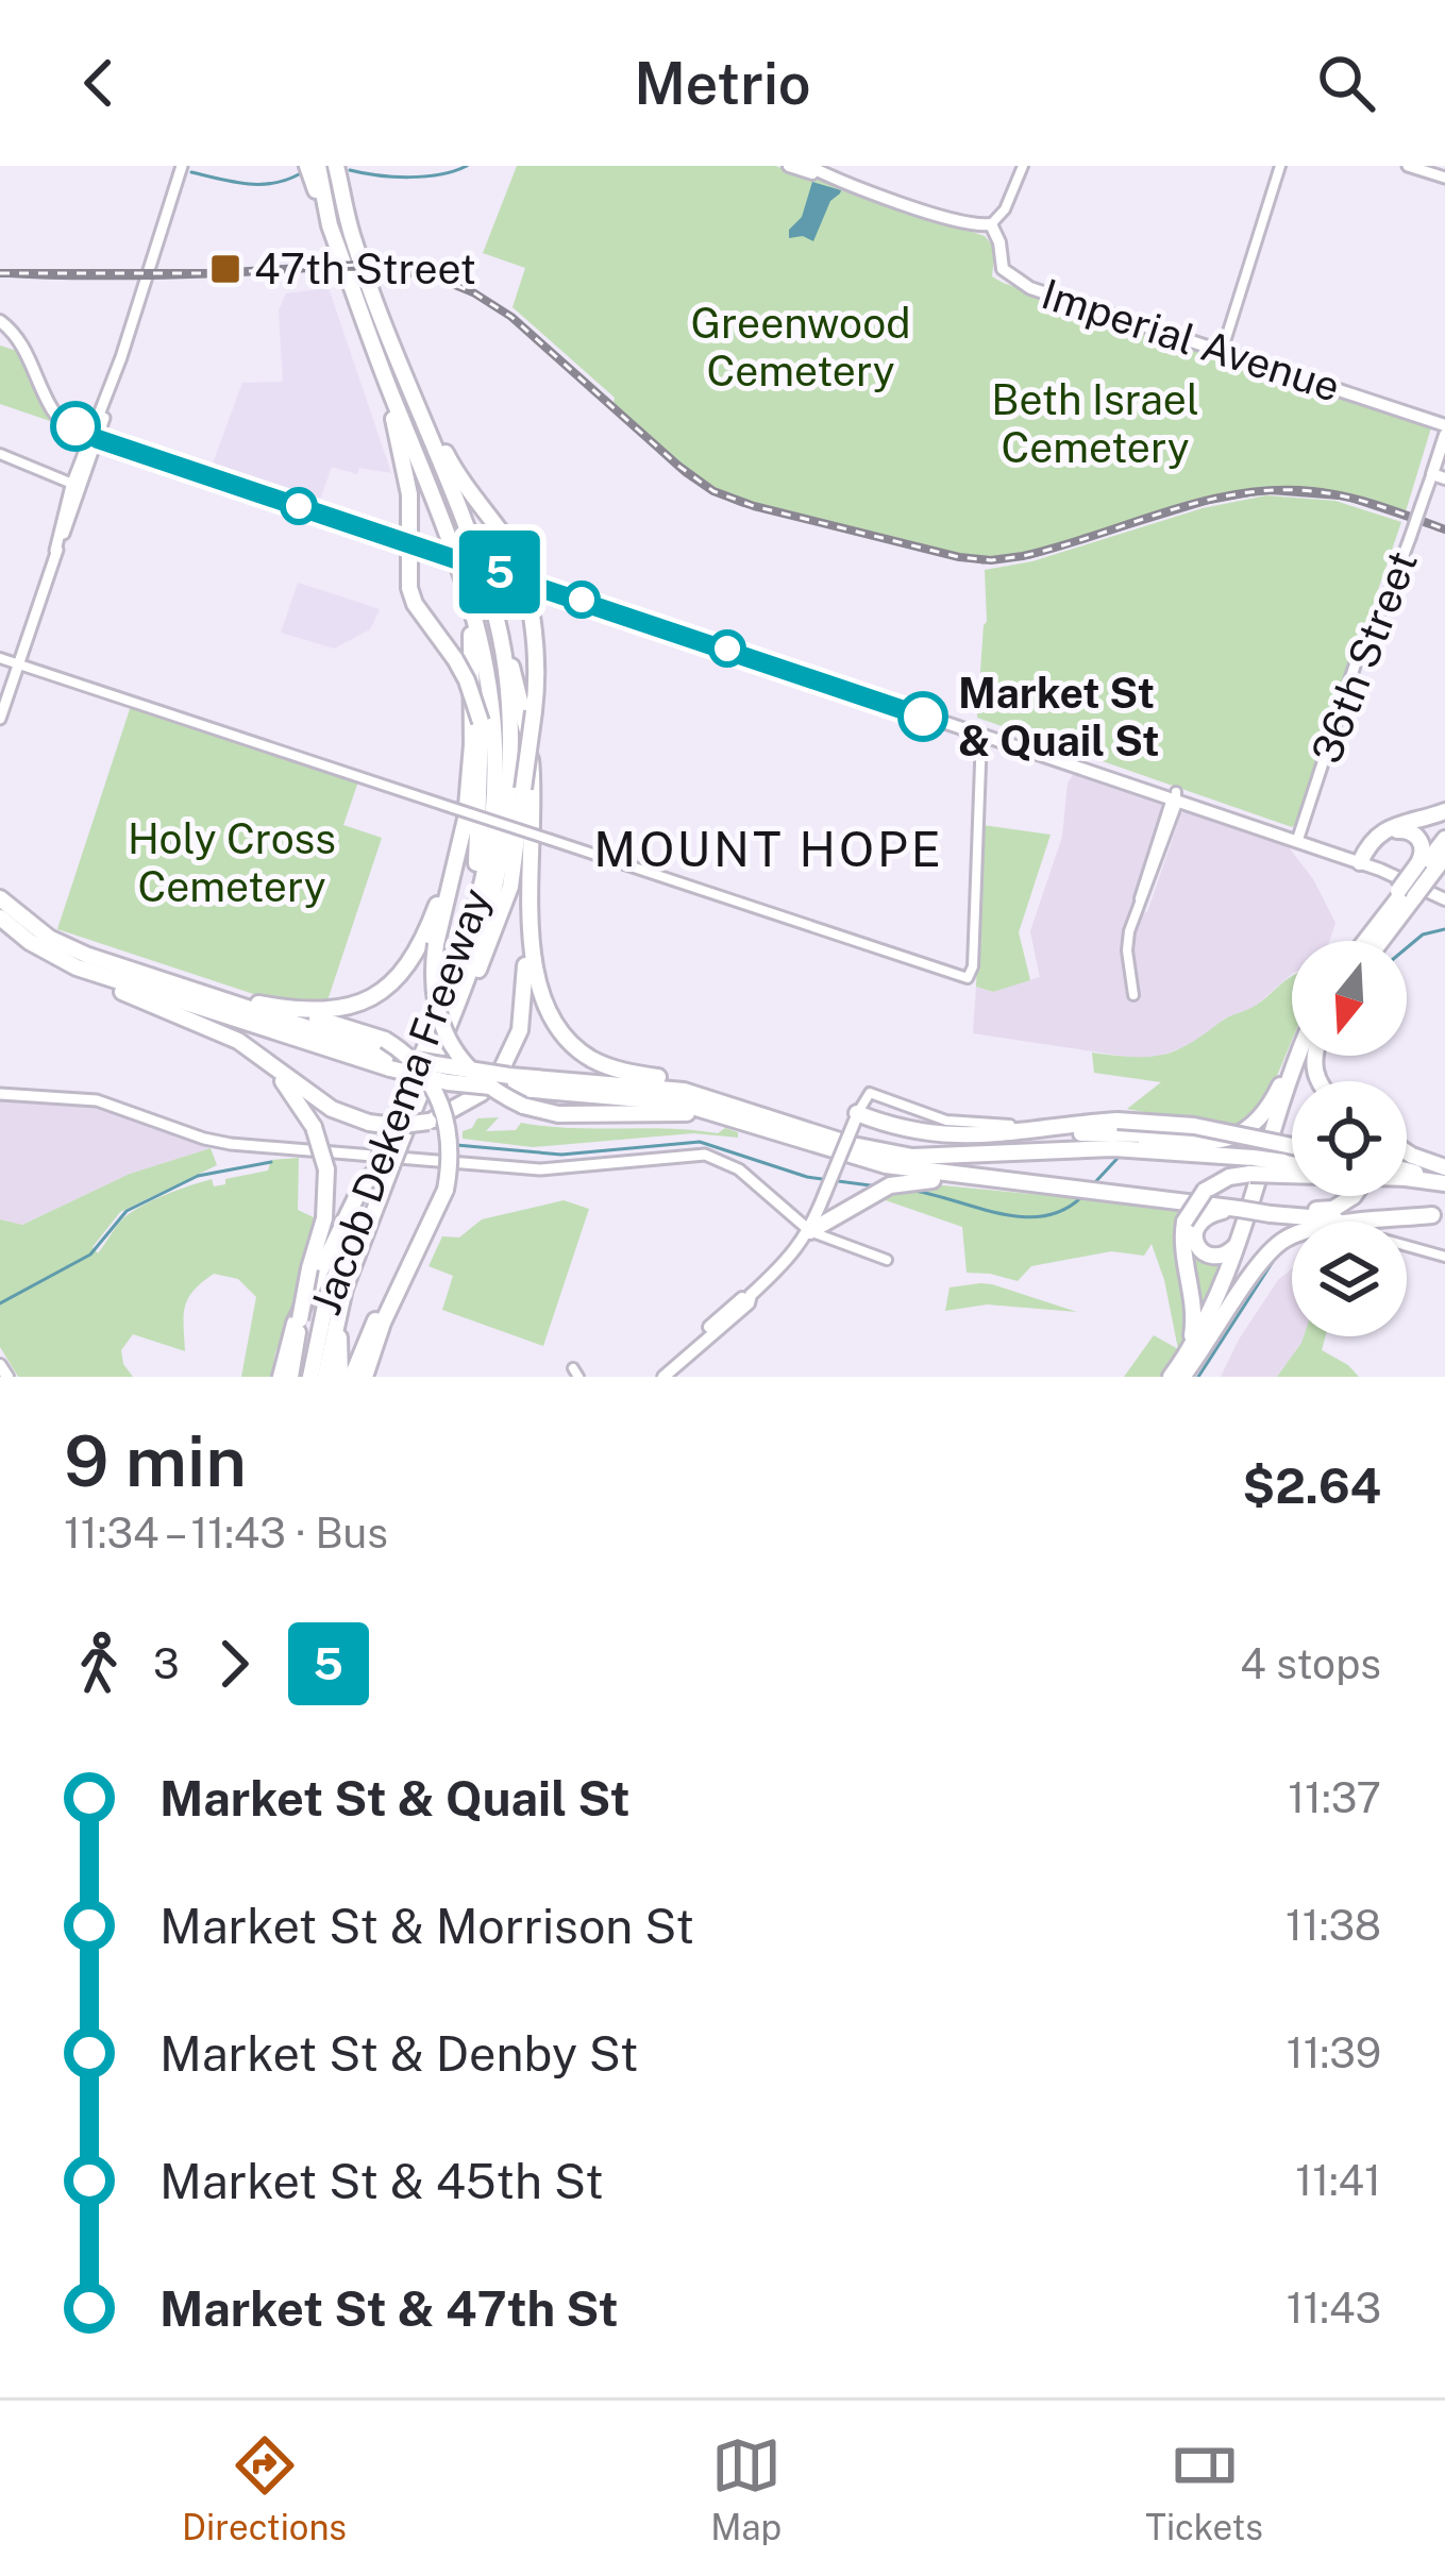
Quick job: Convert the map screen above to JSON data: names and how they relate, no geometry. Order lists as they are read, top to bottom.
{
  "streets": {
    "highway": ["Jacob Dekema Freeway"],
    "main road": ["Imperial Avenue", "36th Street"]
  },
  "crossings": [
    ["Imperial Avenue", "36th Street"]
  ],
  "districts": ["MOUNT HOPE"],
  "parks": ["Greenwood Cemetery", "Beth Israel Cemetery", "Holy Cross Cemetery"],
  "places": {
    "transit": ["47th Street"],
    "other": ["Market St & Quail St"]
  },
  "lines": ["bus line 5"],
  "north": "bottom",
  "page": {
    "header": "Metrio",
    "on_map": "5",
    "heading": ["9 min", "11:34 – 11:43 · Bus", "$2.64"],
    "legs": ["3", "5", "4 stops"],
    "list": [
      {
        "name": "Market St & Quail St",
        "value": "11:37"
      },
      {
        "name": "Market St & Morrison St",
        "value": "11:38"
      },
      {
        "name": "Market St & Denby St",
        "value": "11:39"
      },
      {
        "name": "Market St & 45th St",
        "value": "11:41"
      },
      {
        "name": "Market St & 47th St",
        "value": "11:43"
      }
    ],
    "tabs": ["Directions", "Map", "Tickets"]
  }
}
